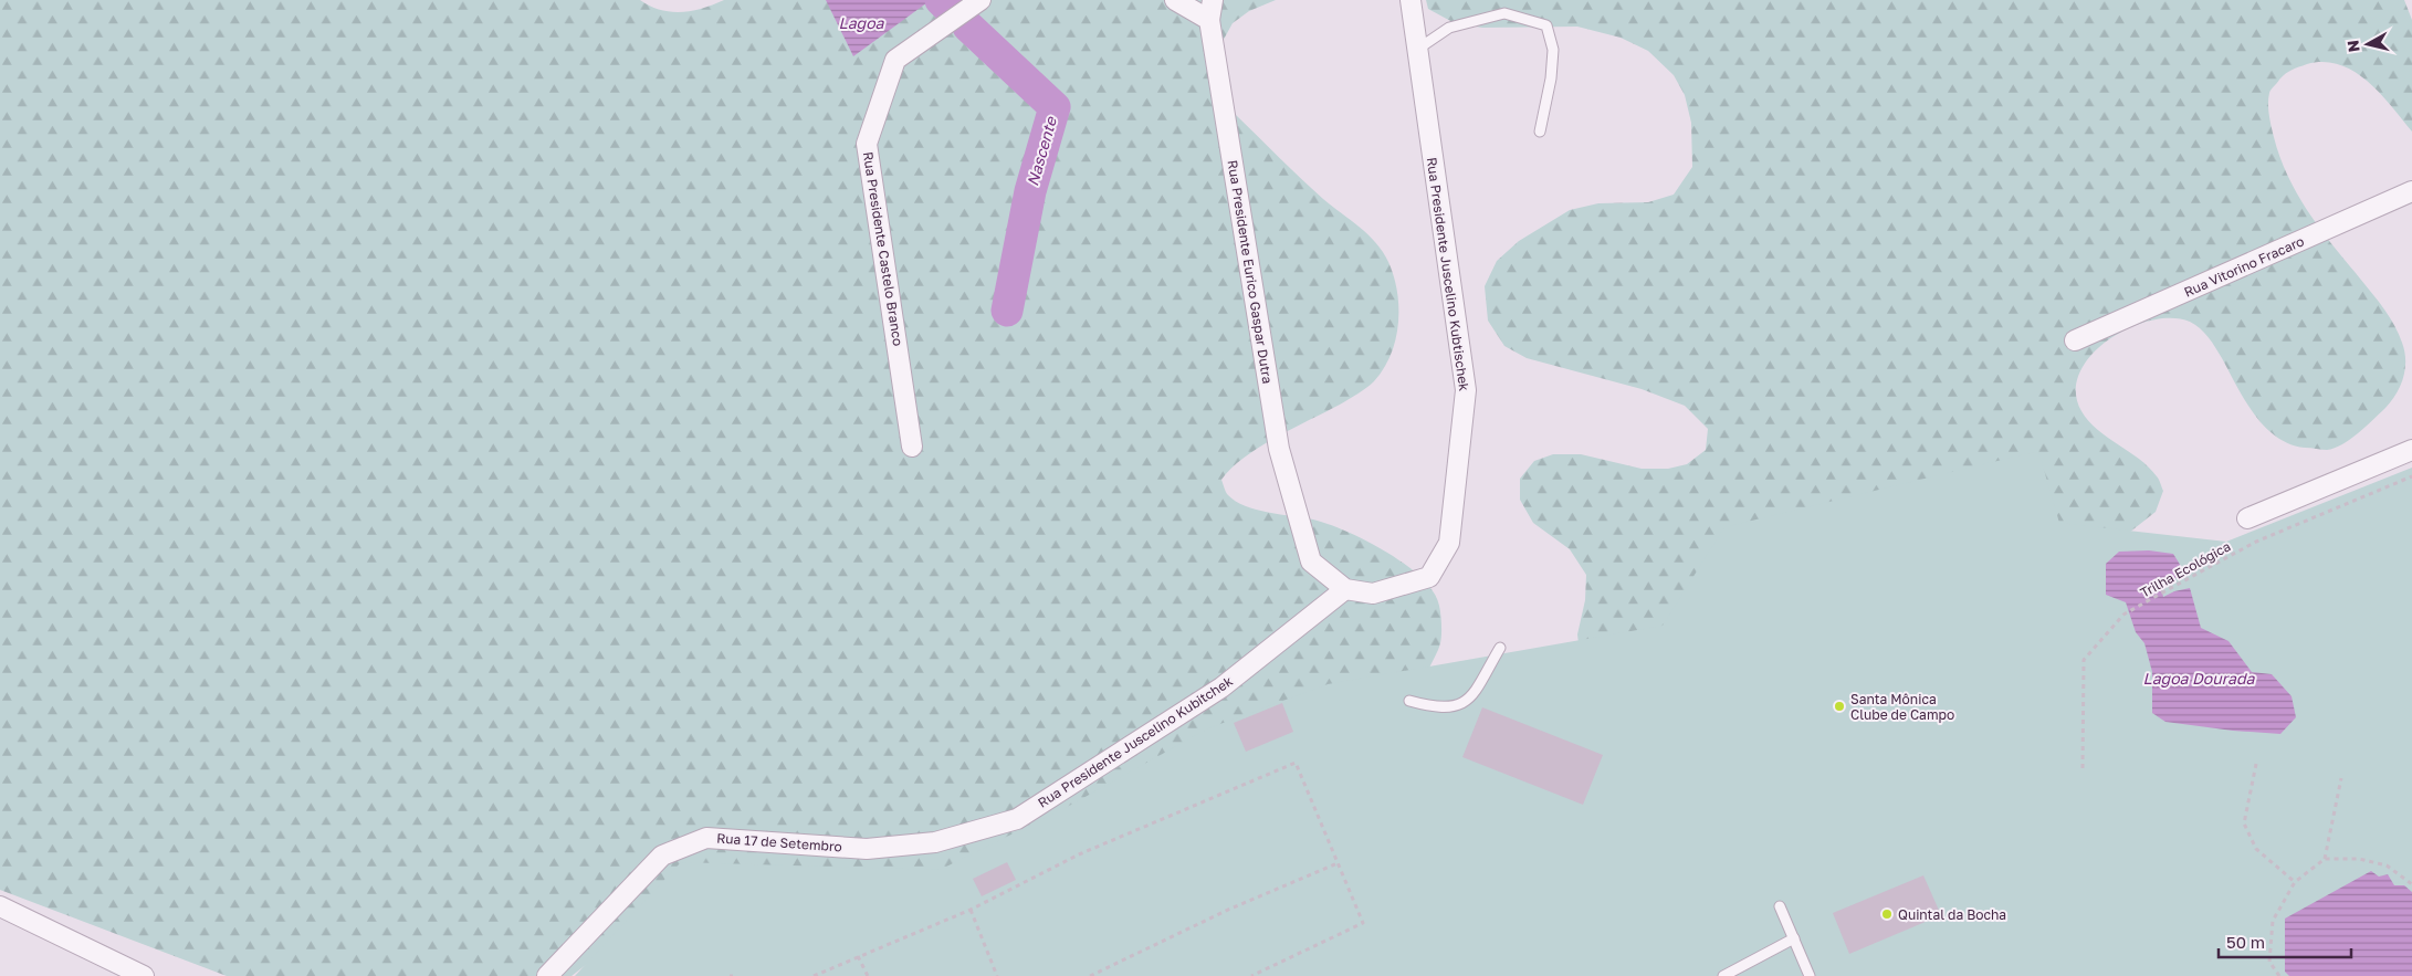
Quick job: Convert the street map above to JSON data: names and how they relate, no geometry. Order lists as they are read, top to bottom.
{
  "streets": {
    "street": [
      "Rua Presidente Castelo Branco",
      "Rua Vitorino Fracaro",
      "Rua Presidente Eurico Gaspar Dutra",
      "Rua Presidente Juscelino Kubtischek",
      "Rua Presidente Juscelino Kubitchek",
      "Rua 17 de Setembro"
    ],
    "path": ["Trilha Ecológica"]
  },
  "crossings": [
    ["Rua Presidente Eurico Gaspar Dutra", "Rua Presidente Juscelino Kubtischek"],
    ["Rua Presidente Juscelino Kubtischek", "Rua Presidente Juscelino Kubitchek"],
    ["Rua Presidente Juscelino Kubitchek", "Rua 17 de Setembro"]
  ],
  "water": ["Lagoa", "Nascente", "Lagoa Dourada"],
  "places": ["Santa Mônica Clube de Campo", "Quintal da Bocha"],
  "scale_bar": "50 m",
  "north": "left"
}
